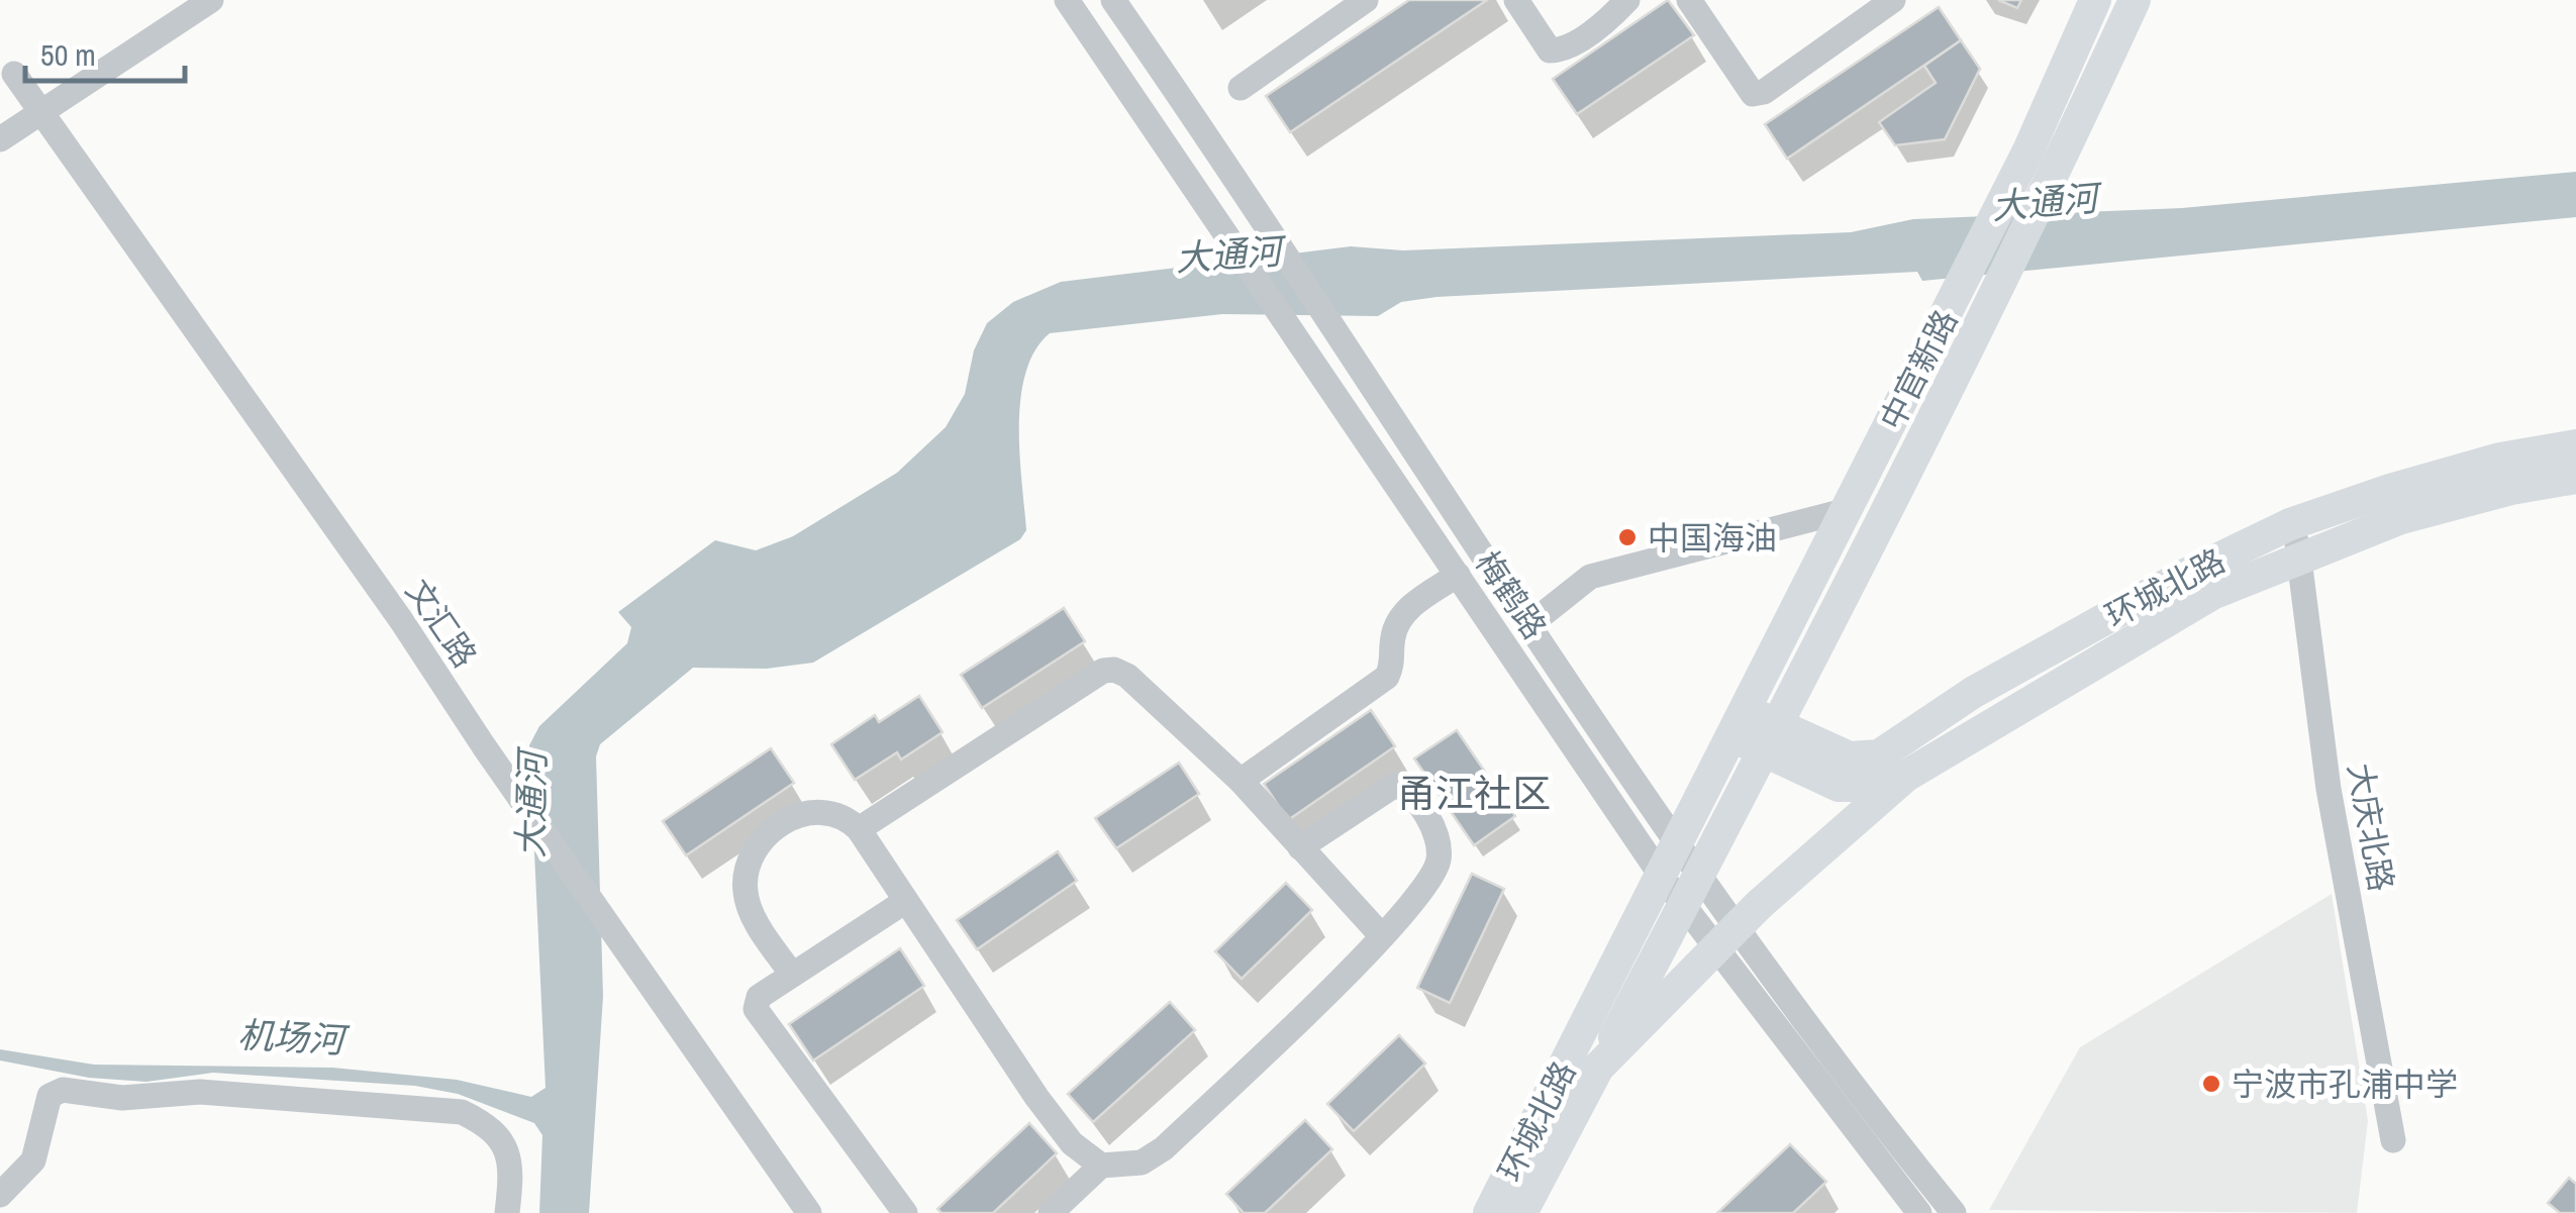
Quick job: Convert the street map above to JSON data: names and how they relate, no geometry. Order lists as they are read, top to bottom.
{
  "streets": {
    "main road": ["中官新路", "环城北路"],
    "street": ["梅鹤路", "文汇路", "大庆北路"]
  },
  "crossings": [
    ["中官新路", "环城北路"],
    ["环城北路", "梅鹤路"],
    ["环城北路", "大庆北路"]
  ],
  "districts": ["甬江社区"],
  "water": ["大通河", "机场河"],
  "places": ["中国海油", "宁波市孔浦中学"],
  "scale_bar": "50 m"
}
